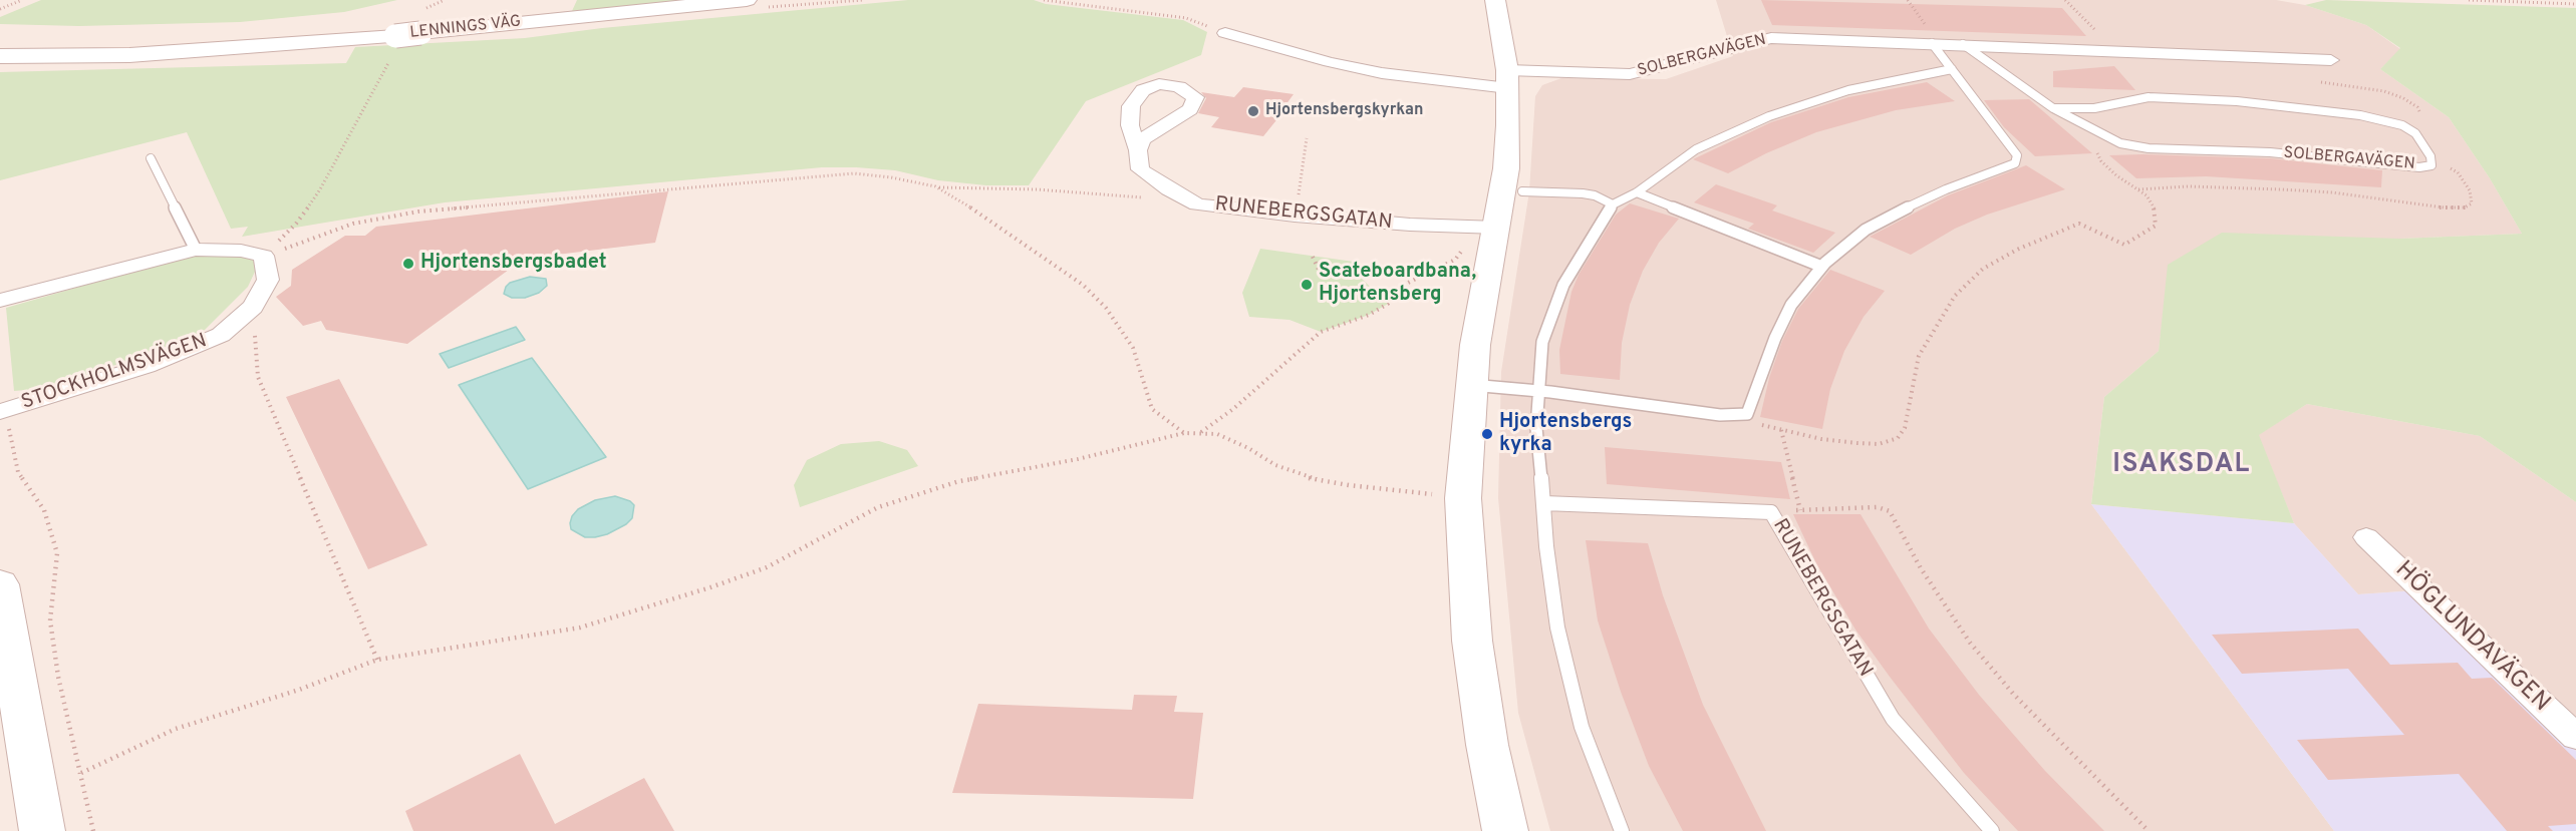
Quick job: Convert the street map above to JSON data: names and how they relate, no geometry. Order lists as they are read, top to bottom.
{
  "streets": {
    "street": [
      "LENNINGS VÄG",
      "SOLBERGAVÄGEN",
      "RUNEBERGSGATAN",
      "STOCKHOLMSVÄGEN",
      "HÖGLUNDAVÄGEN"
    ]
  },
  "districts": ["ISAKSDAL"],
  "places": [
    "Hjortensbergskyrkan",
    "Hjortensbergsbadet",
    "Scateboardbana, Hjortensberg",
    "Hjortensbergs kyrka"
  ]
}
